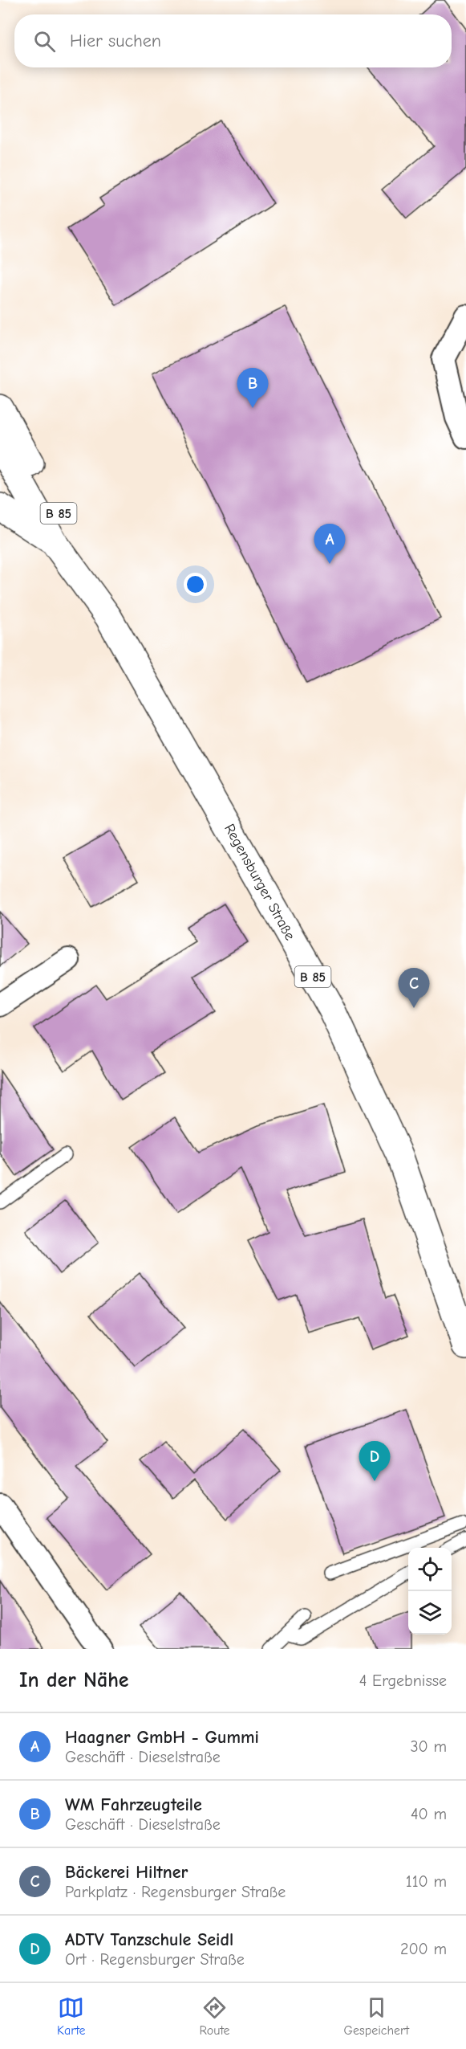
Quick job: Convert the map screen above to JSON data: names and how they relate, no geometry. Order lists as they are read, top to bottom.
{
  "streets": {
    "main road": ["B 85", "Regensburger Straße"]
  },
  "crossings": [
    ["B 85", "Regensburger Straße"]
  ],
  "page": {
    "search": "Hier suchen",
    "pins": [
      "B",
      "A",
      "C",
      "D"
    ],
    "heading": ["In der Nähe", "4 Ergebnisse"],
    "list": [
      {
        "mark": "A",
        "name": "Haagner GmbH - Gummi",
        "note": "Geschäft · Dieselstraße",
        "value": "30 m"
      },
      {
        "mark": "B",
        "name": "WM Fahrzeugteile",
        "note": "Geschäft · Dieselstraße",
        "value": "40 m"
      },
      {
        "mark": "C",
        "name": "Bäckerei Hiltner",
        "note": "Parkplatz · Regensburger Straße",
        "value": "110 m"
      },
      {
        "mark": "D",
        "name": "ADTV Tanzschule Seidl",
        "note": "Ort · Regensburger Straße",
        "value": "200 m"
      }
    ],
    "nav": ["Karte", "Route", "Gespeichert"]
  }
}
